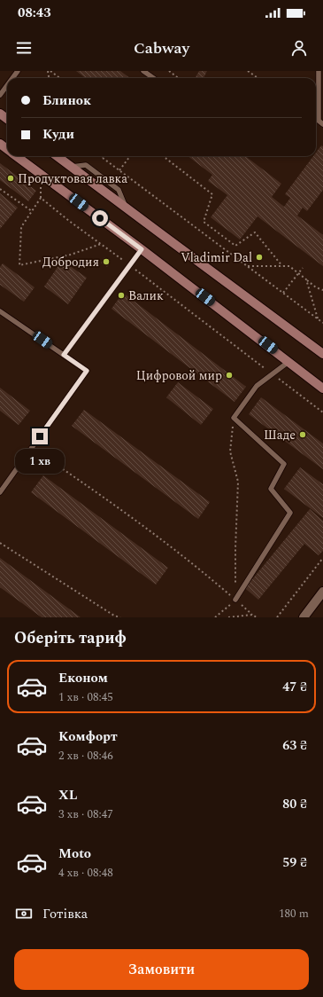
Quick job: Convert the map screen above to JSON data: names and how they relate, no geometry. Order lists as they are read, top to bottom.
{
  "places": [
    "Продуктовая лавка",
    "Vladimir Dal",
    "Добродия",
    "Валик",
    "Цифровой мир",
    "Шаде"
  ],
  "page": {
    "status": "08:43",
    "header": "Cabway",
    "banner": ["Блинок", "Куди"],
    "bubble": "1 хв",
    "heading": "Оберіть тариф",
    "list": [
      {
        "name": "Економ",
        "note": "1 хв · 08:45",
        "value": "47 ₴"
      },
      {
        "name": "Комфорт",
        "note": "2 хв · 08:46",
        "value": "63 ₴"
      },
      {
        "name": "XL",
        "note": "3 хв · 08:47",
        "value": "80 ₴"
      },
      {
        "name": "Moto",
        "note": "4 хв · 08:48",
        "value": "59 ₴"
      }
    ],
    "pay": ["Готівка", "180 m"],
    "buttons": "Замовити"
  }
}
